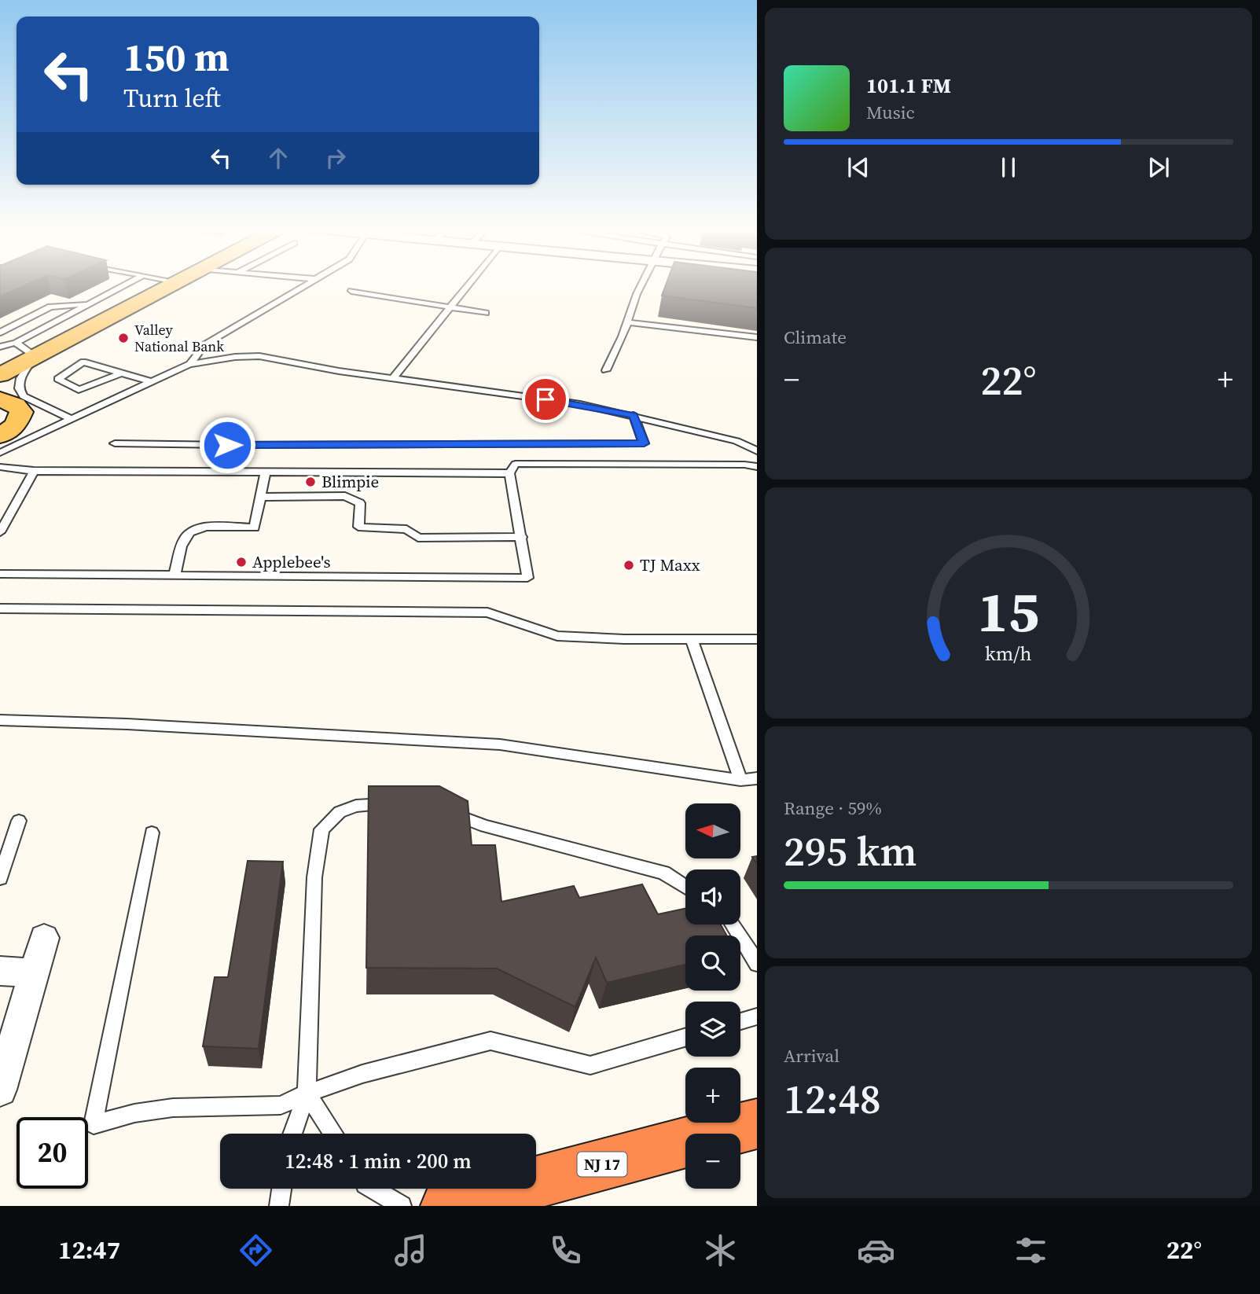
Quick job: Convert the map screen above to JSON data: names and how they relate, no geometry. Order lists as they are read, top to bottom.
{
  "streets": {
    "highway": ["NJ 17"]
  },
  "places": [
    "Valley National Bank",
    "Blimpie",
    "Applebee's",
    "TJ Maxx"
  ],
  "north": "left",
  "page": {
    "turn": ["150 m", "Turn left"],
    "song": ["101.1 FM", "Music"],
    "tile": [
      "Climate",
      ["Range · 59%", "295 km"],
      ["Arrival", "12:48"]
    ],
    "heat": ["−", "22°", "+"],
    "map_buttons": ["+", "−"],
    "limit": "20",
    "trip": "12:48 · 1 min · 200 m",
    "tabs": ["12:47", "22°"],
    "gauge": ["15", "km/h"]
  }
}
